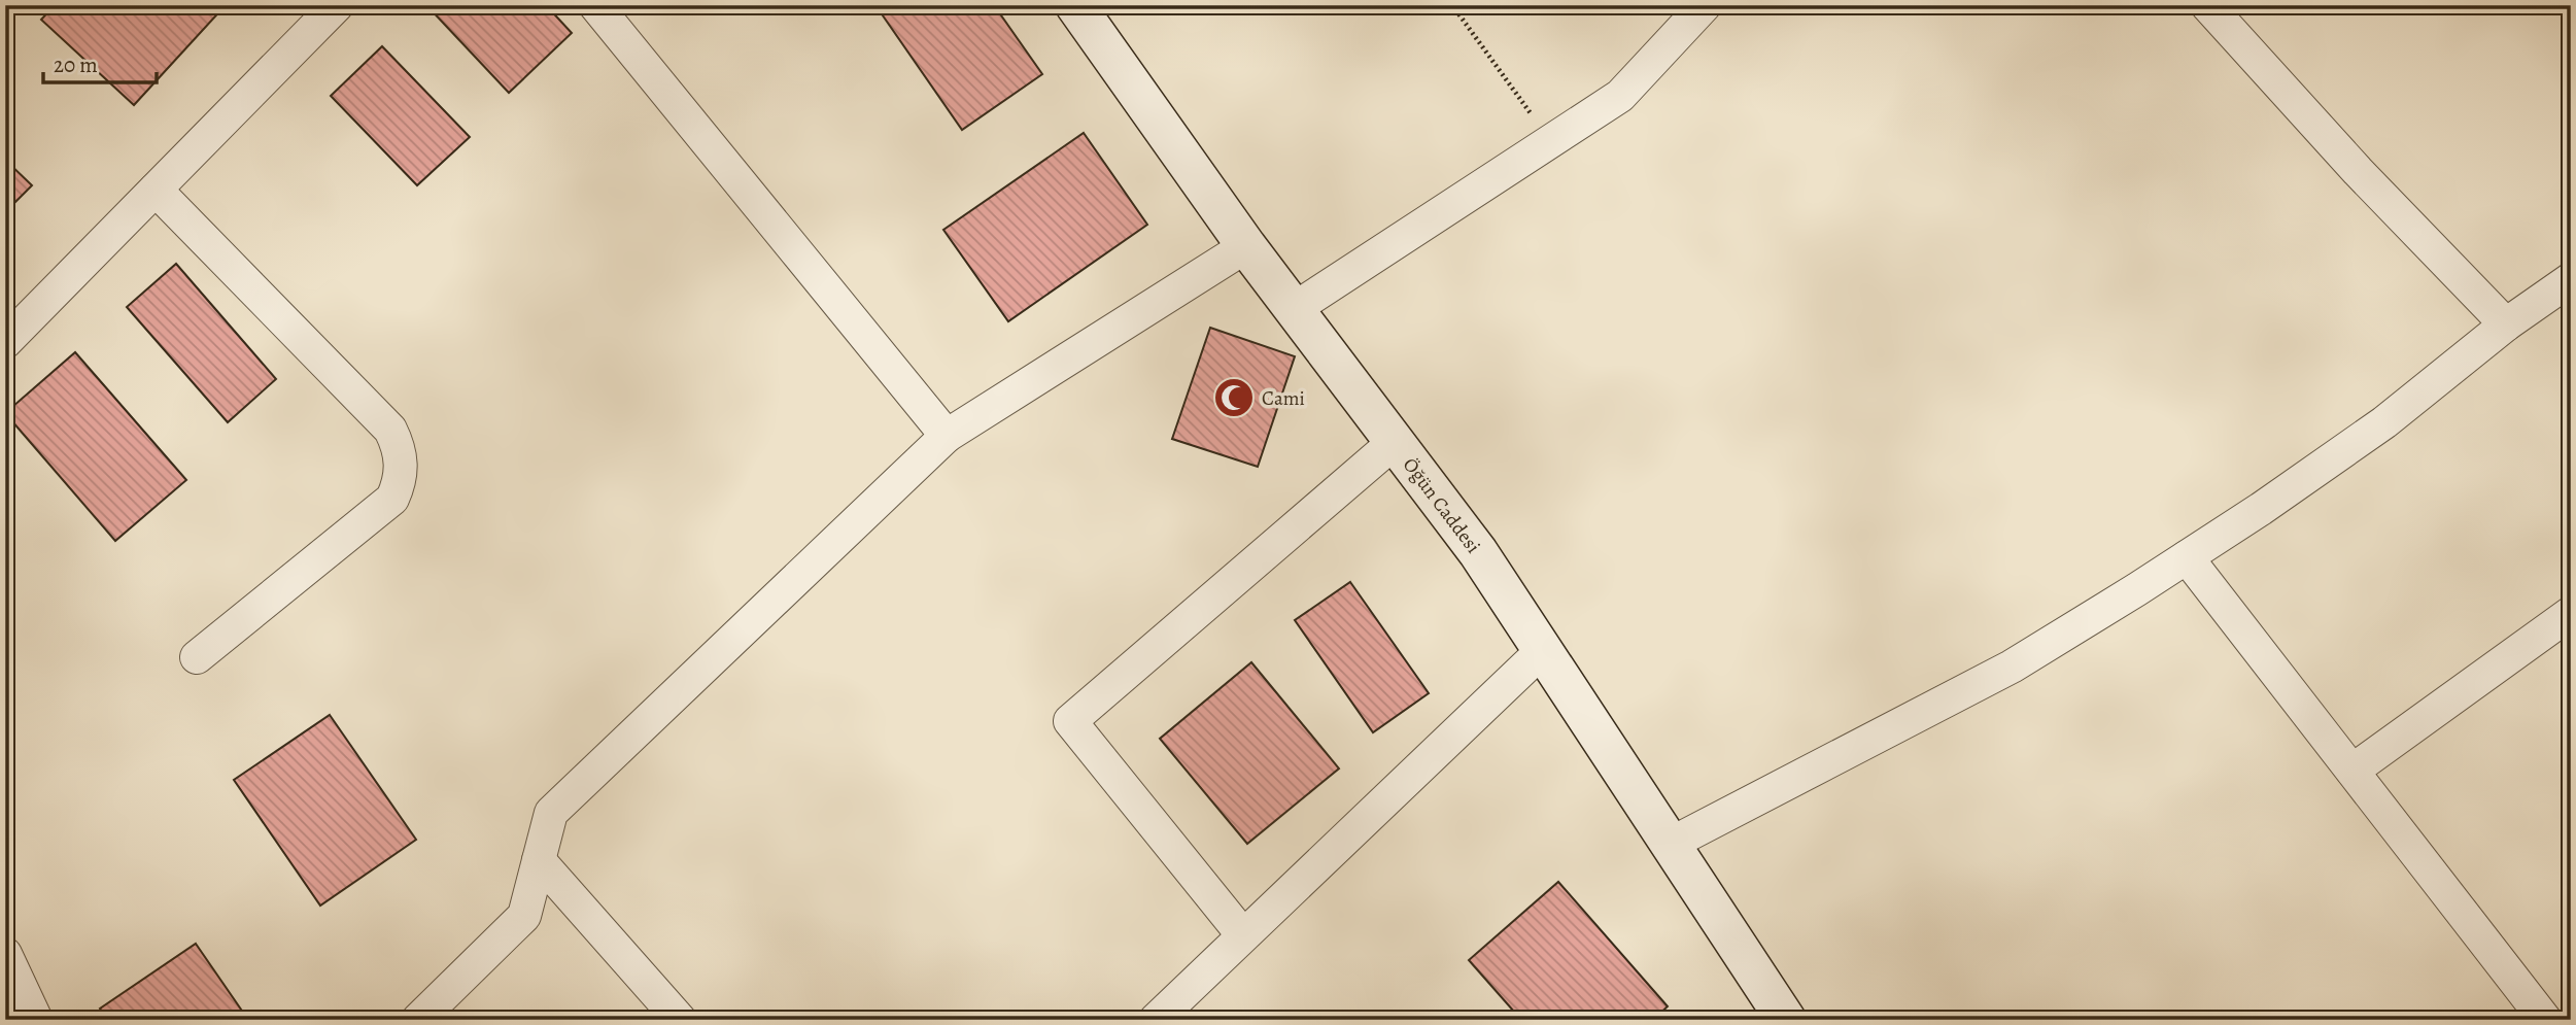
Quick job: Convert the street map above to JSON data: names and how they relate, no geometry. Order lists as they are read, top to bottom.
{
  "streets": {
    "street": ["Öğün Caddesi"]
  },
  "places": {
    "mosque": ["Cami"]
  },
  "scale_bar": "20 m"
}
